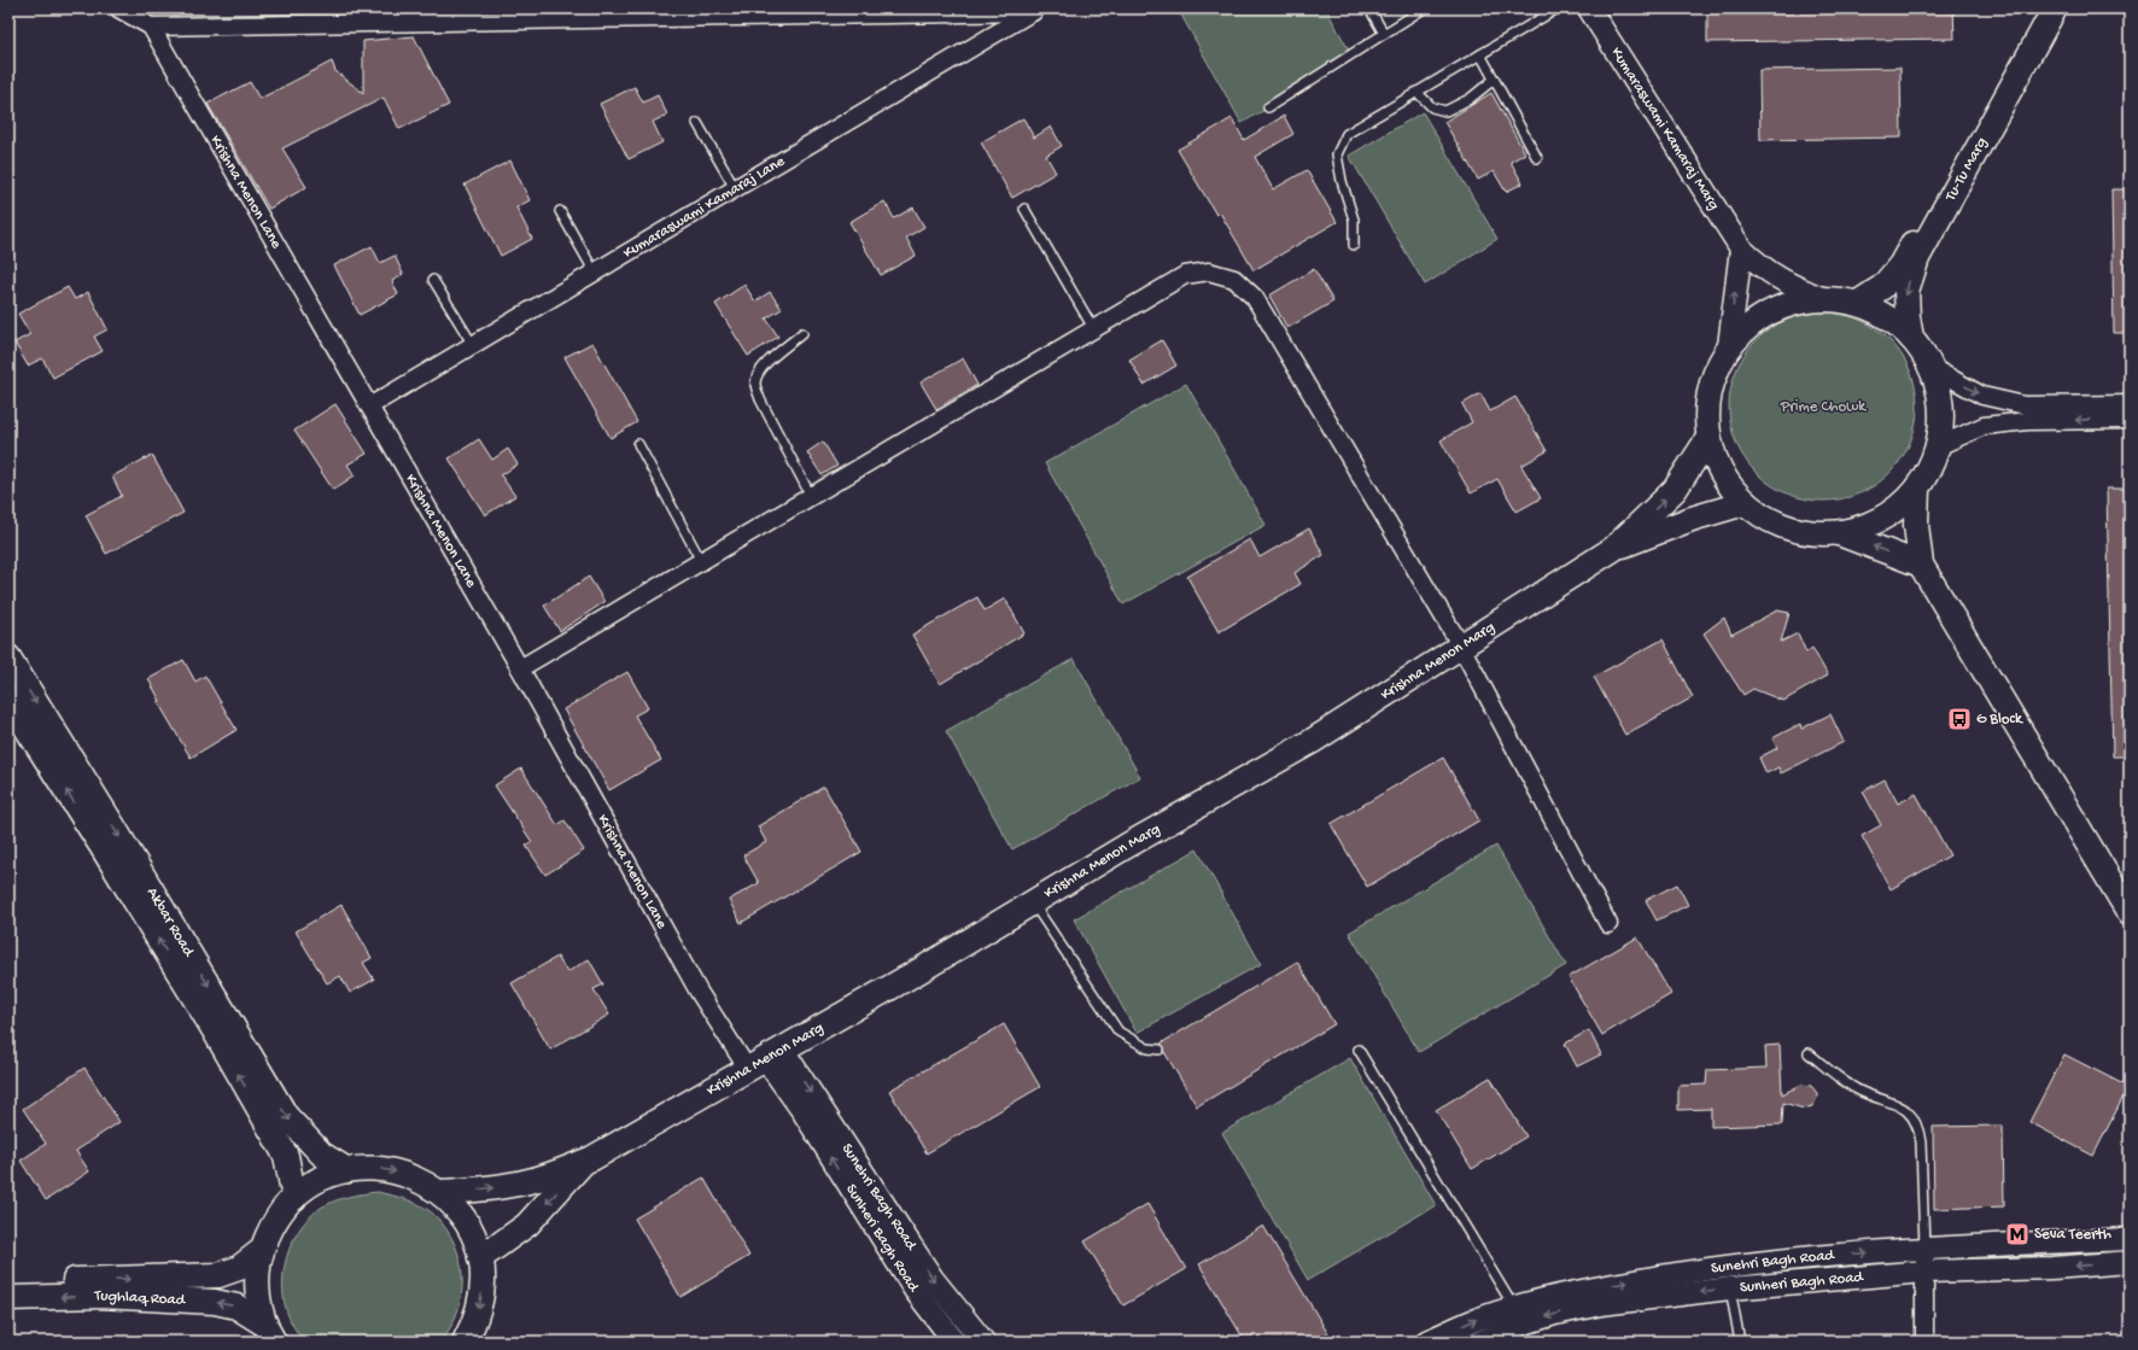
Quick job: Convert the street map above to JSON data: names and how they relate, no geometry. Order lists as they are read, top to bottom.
{
  "streets": {
    "main road": [
      "Tu-Tu Marg",
      "Krishna Menon Marg",
      "Akbar Road",
      "Tughlaq Road"
    ],
    "street": [
      "Kumaraswami Kamaraj Marg",
      "Krishna Menon Lane",
      "Kumaraswami Kamaraj Lane",
      "Sunehri Bagh Road",
      "Sunheri Bagh Road"
    ]
  },
  "crossings": [
    ["Krishna Menon Lane", "Kumaraswami Kamaraj Lane"],
    ["Krishna Menon Lane", "Krishna Menon Marg"],
    ["Krishna Menon Lane", "Sunehri Bagh Road"],
    ["Krishna Menon Lane", "Sunheri Bagh Road"],
    ["Krishna Menon Marg", "Sunehri Bagh Road"],
    ["Krishna Menon Marg", "Sunheri Bagh Road"],
    ["Sunehri Bagh Road", "Sunheri Bagh Road"]
  ],
  "one_way": ["Sunehri Bagh Road", "Sunheri Bagh Road"],
  "parks": ["Prime Chowk"],
  "places": {
    "bus stop": ["G Block"],
    "metro station": ["Seva Teerth"]
  }
}
